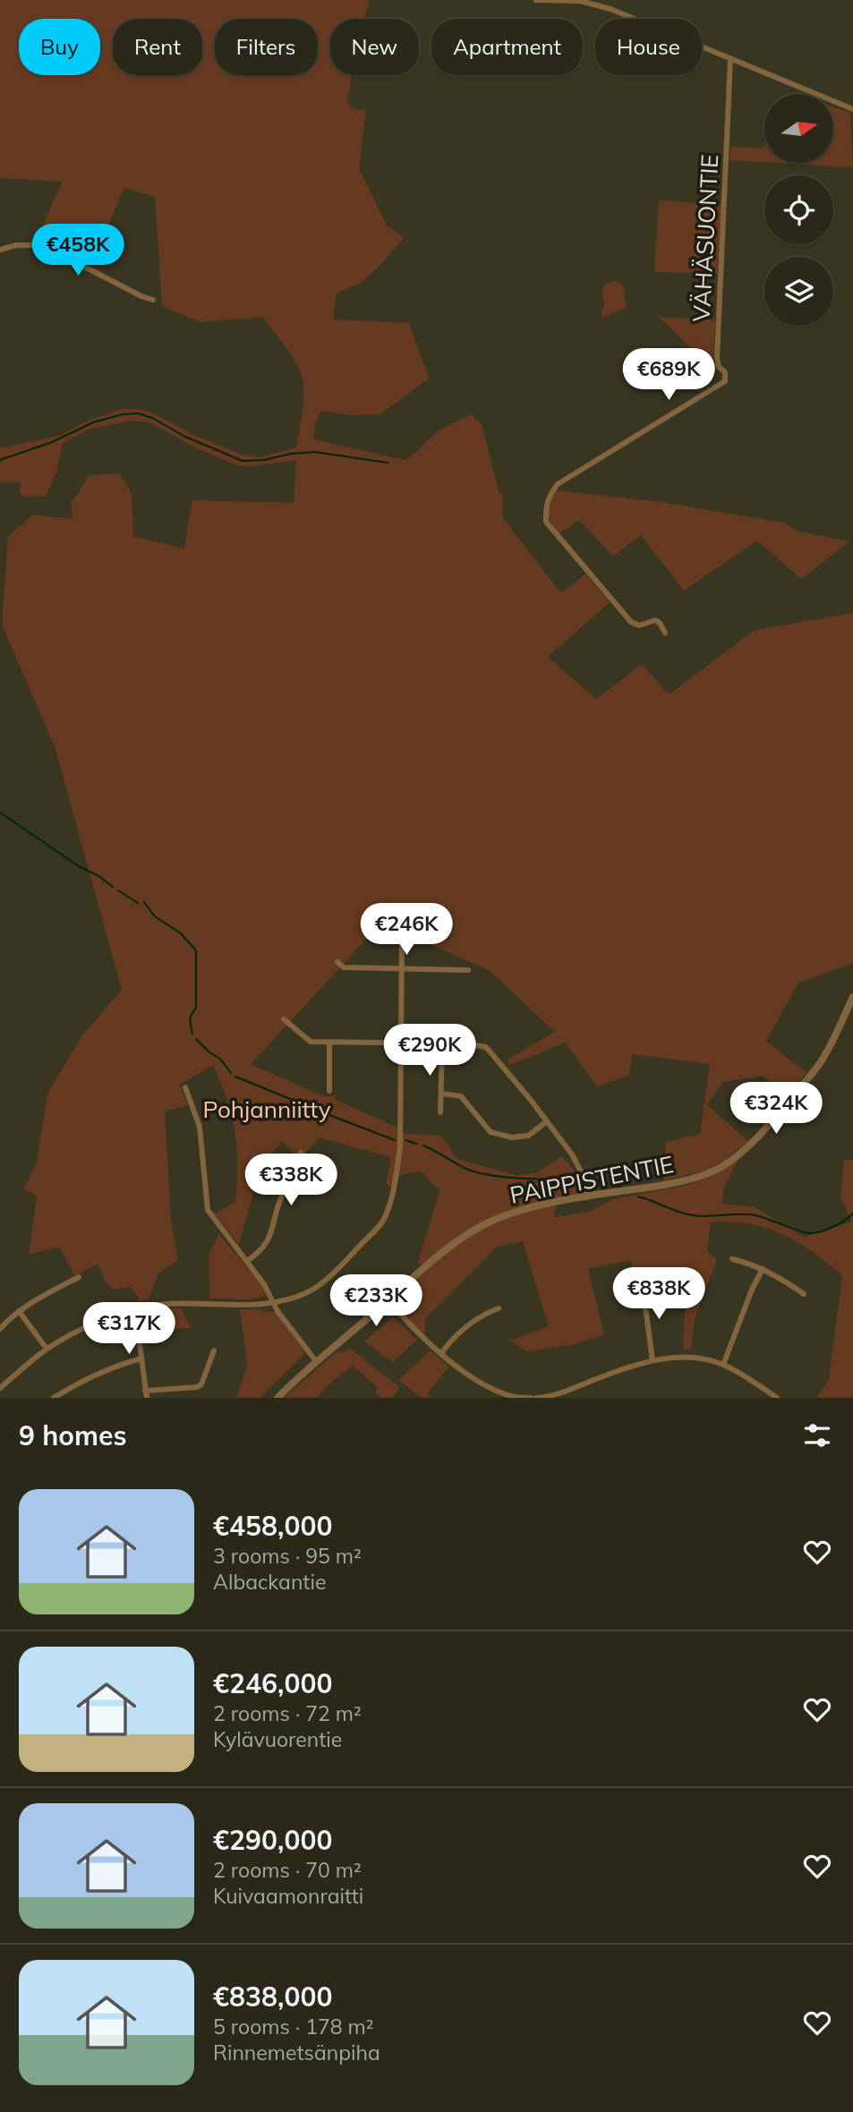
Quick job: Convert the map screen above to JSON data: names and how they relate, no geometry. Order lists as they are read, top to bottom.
{
  "streets": {
    "street": ["VÄHÄSUONTIE", "PAIPPISTENTIE"]
  },
  "parks": ["Pohjanniitty"],
  "north": "right",
  "page": {
    "chip": [
      "Buy",
      "Rent",
      "Filters",
      "New",
      "Apartment",
      "House"
    ],
    "price": [
      "€458K",
      "€689K",
      "€246K",
      "€290K",
      "€324K",
      "€338K",
      "€838K",
      "€233K",
      "€317K"
    ],
    "heading": "9 homes",
    "list": [
      {
        "name": "€458,000",
        "note": "3 rooms · 95 m² · Albackantie"
      },
      {
        "name": "€246,000",
        "note": "2 rooms · 72 m² · Kylävuorentie"
      },
      {
        "name": "€290,000",
        "note": "2 rooms · 70 m² · Kuivaamonraitti"
      },
      {
        "name": "€838,000",
        "note": "5 rooms · 178 m² · Rinnemetsänpiha"
      }
    ]
  }
}
